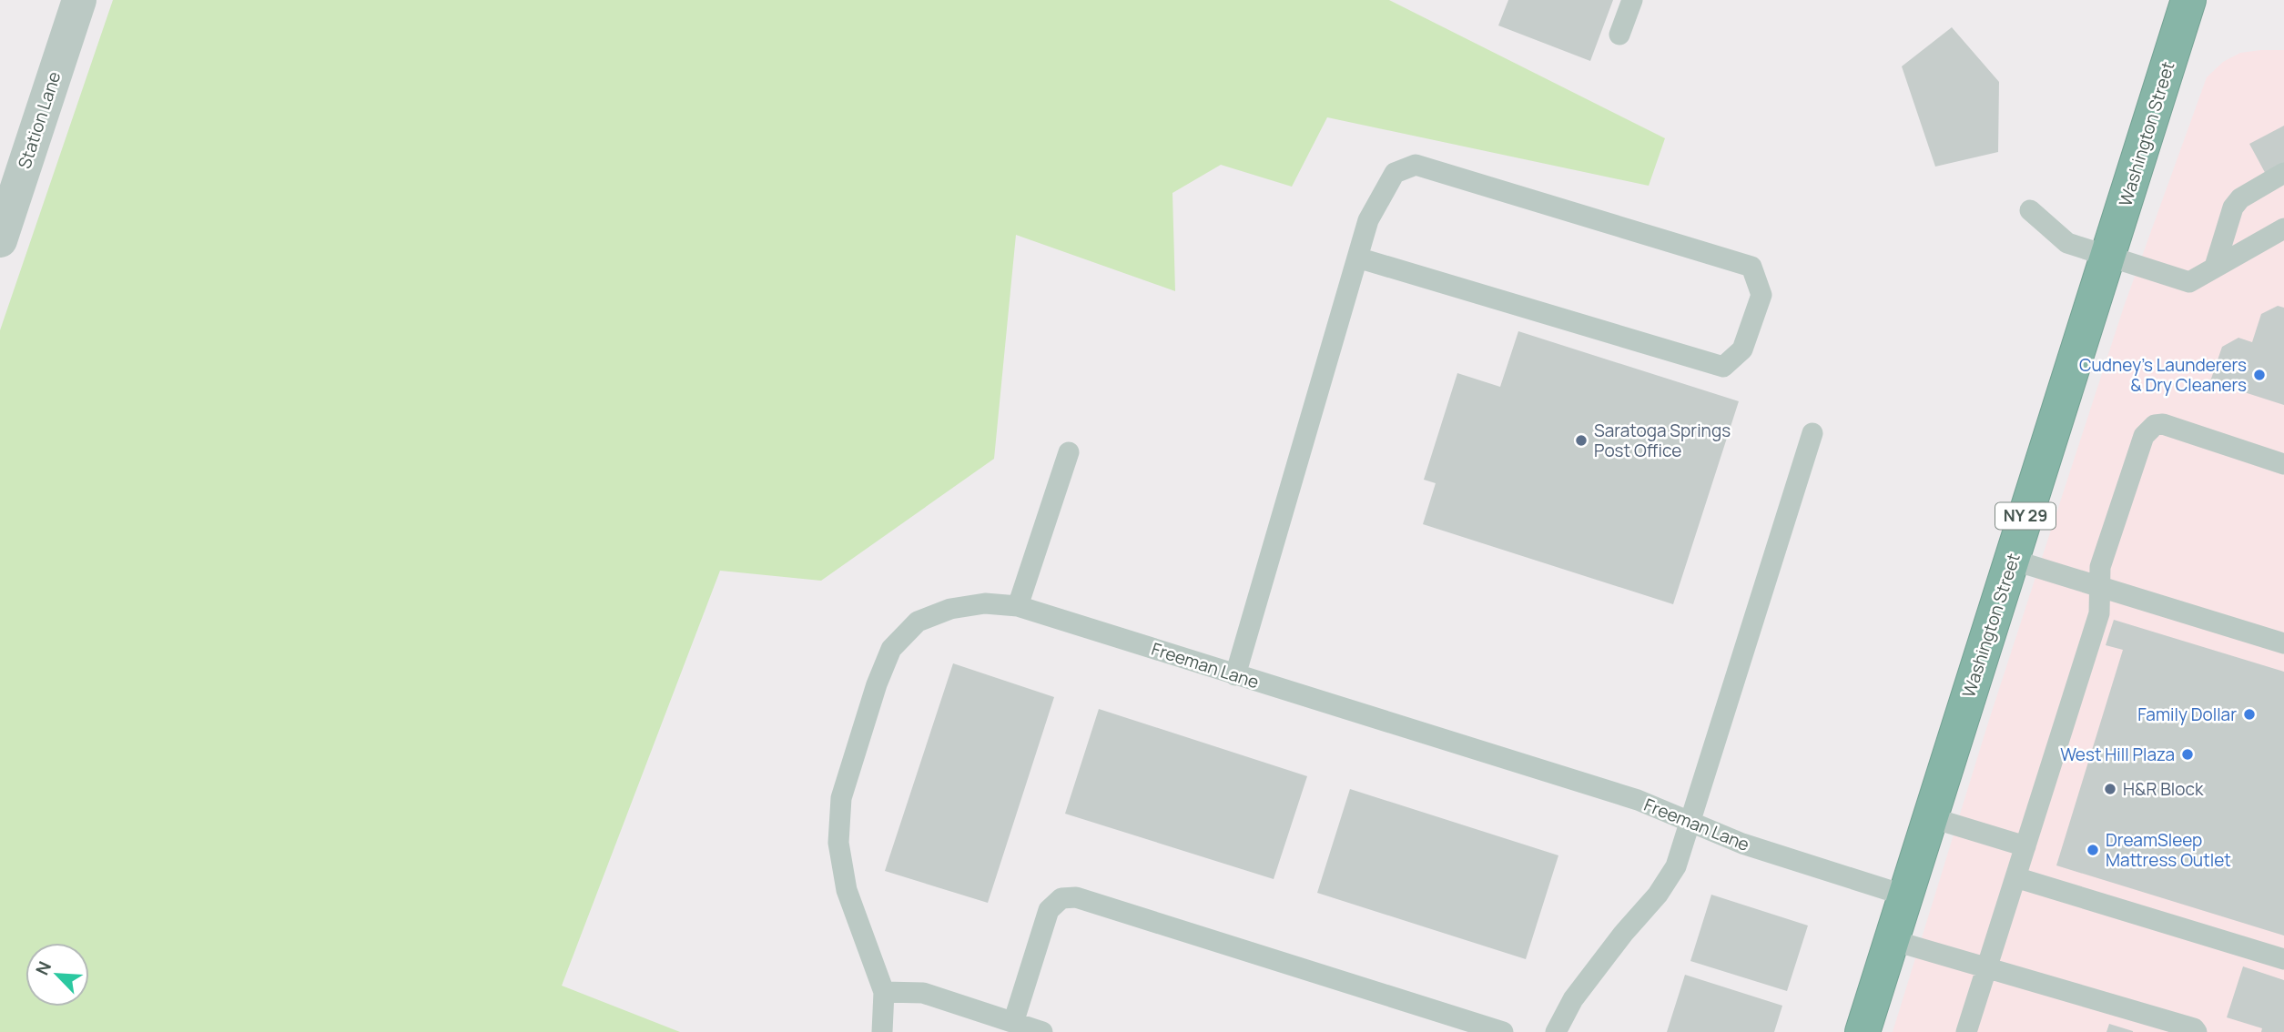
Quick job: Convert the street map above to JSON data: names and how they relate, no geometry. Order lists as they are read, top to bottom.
{
  "streets": {
    "highway": ["Washington Street", "NY 29"],
    "street": ["Station Lane"],
    "lane": ["Freeman Lane"]
  },
  "crossings": [
    ["Washington Street", "Freeman Lane"]
  ],
  "places": [
    "Cudney's Launderers & Dry Cleaners",
    "Saratoga Springs Post Office",
    "Family Dollar",
    "West Hill Plaza",
    "H&R Block",
    "DreamSleep Mattress Outlet"
  ],
  "north": "top left"
}
